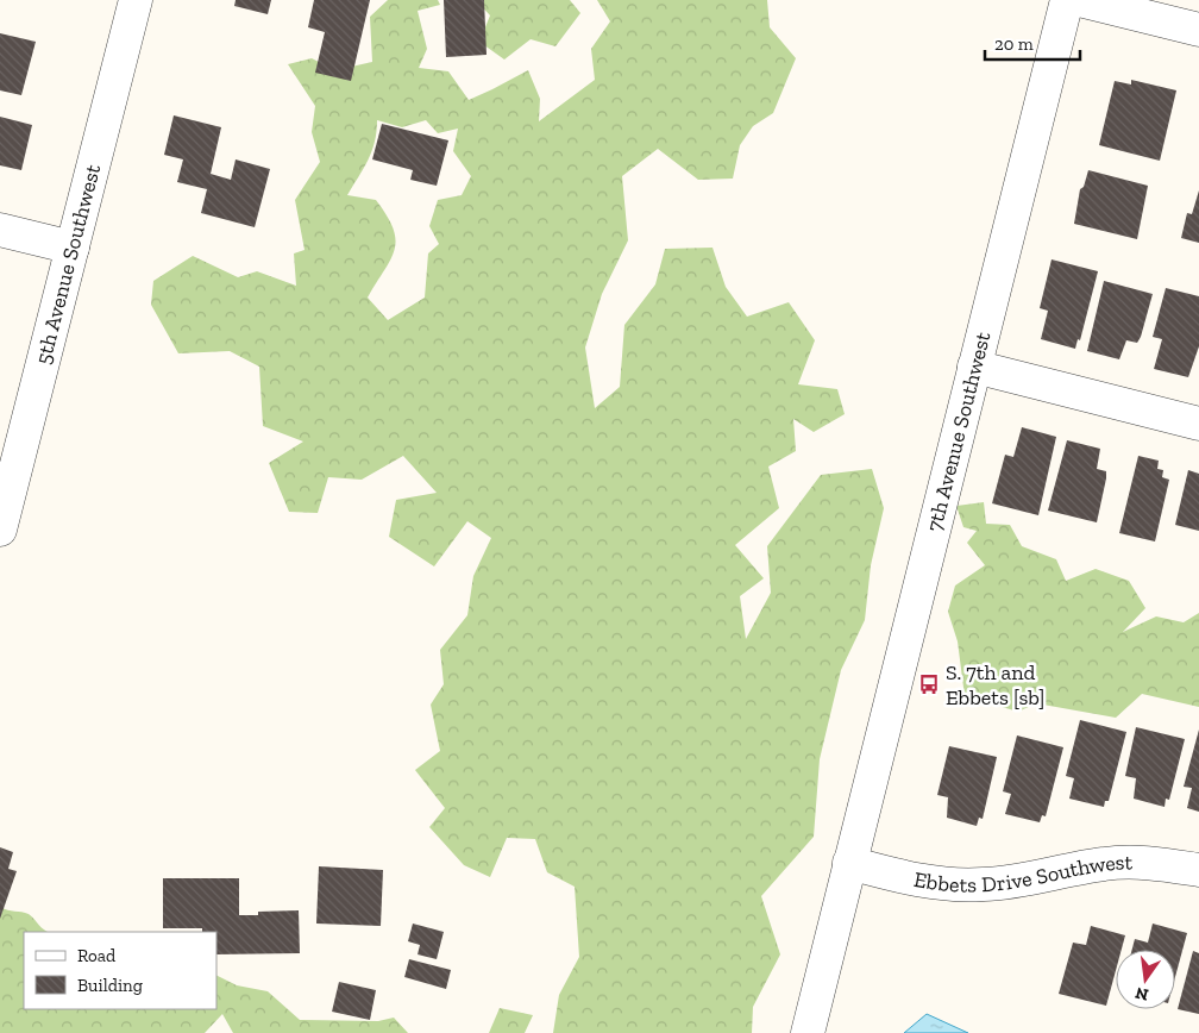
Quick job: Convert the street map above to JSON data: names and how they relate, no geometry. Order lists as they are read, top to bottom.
{
  "streets": {
    "street": ["5th Avenue Southwest", "7th Avenue Southwest", "Ebbets Drive Southwest"]
  },
  "crossings": [
    ["7th Avenue Southwest", "Ebbets Drive Southwest"]
  ],
  "places": {
    "bus stop": ["S. 7th and Ebbets [sb]"]
  },
  "legend": ["Road", "Building"],
  "scale_bar": "20 m",
  "north": "bottom"
}
